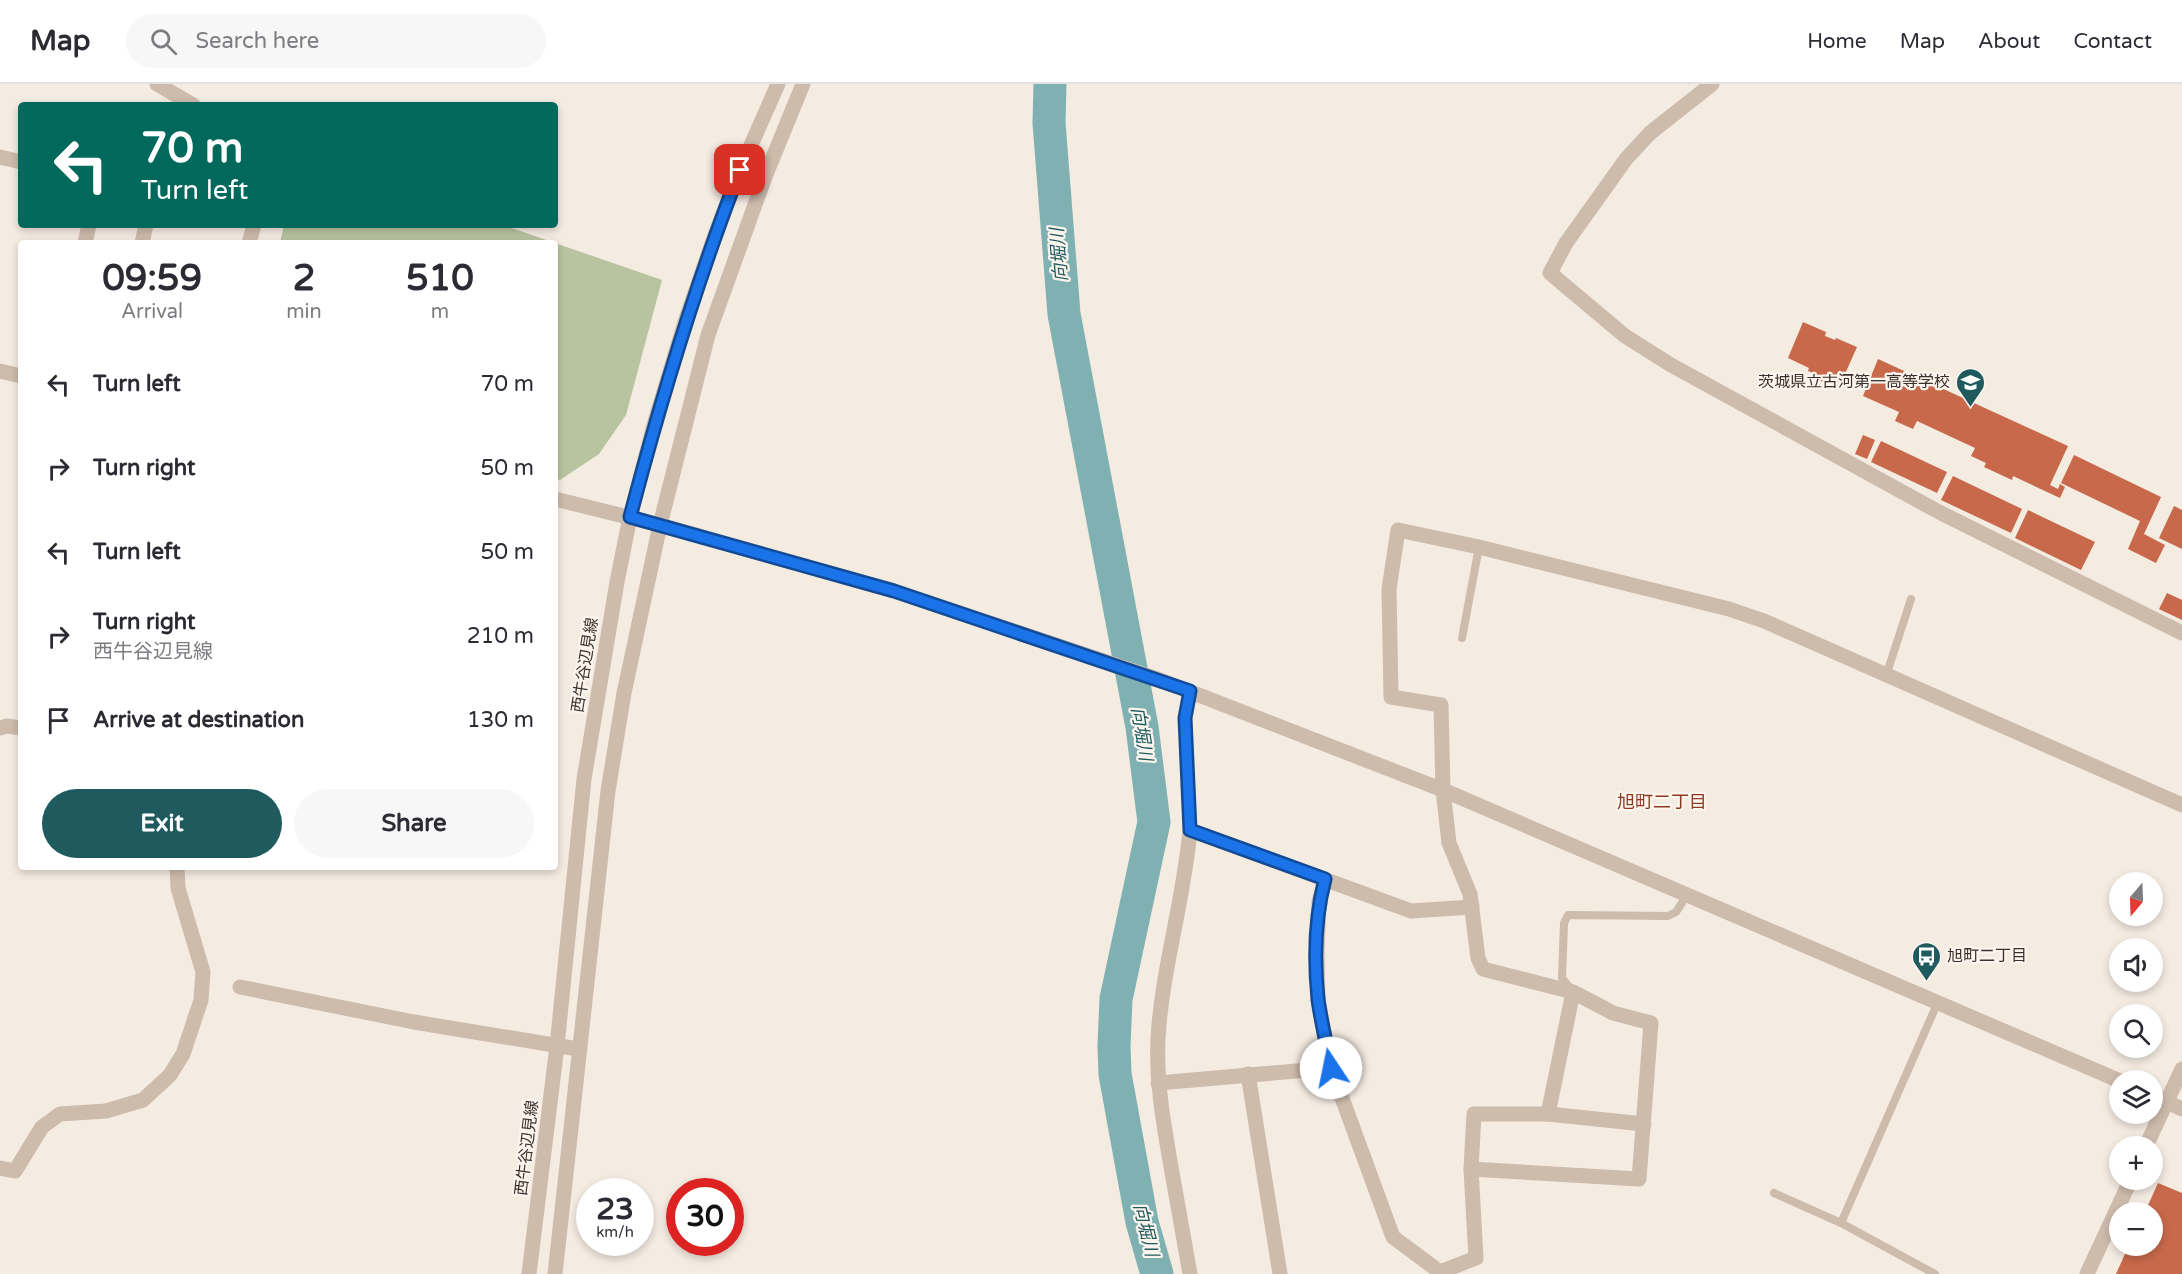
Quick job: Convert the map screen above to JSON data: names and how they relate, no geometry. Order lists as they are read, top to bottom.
{
  "streets": {
    "street": ["西牛谷辺見線"]
  },
  "districts": ["旭町二丁目"],
  "water": ["向堀川"],
  "places": {
    "school or university": ["茨城県立古河第一高等学校"],
    "bus stop": ["旭町二丁目"]
  },
  "north": "bottom",
  "page": {
    "header": "Map",
    "search": "Search here",
    "nav": [
      "Home",
      "Map",
      "About",
      "Contact"
    ],
    "turn": ["70 m", "Turn left"],
    "eta": [
      "09:59",
      "Arrival",
      "2",
      "min",
      "510",
      "m"
    ],
    "list": [
      {
        "name": "Turn left",
        "value": "70 m"
      },
      {
        "name": "Turn right",
        "value": "50 m"
      },
      {
        "name": "Turn left",
        "value": "50 m"
      },
      {
        "name": "Turn right",
        "note": "西牛谷辺見線",
        "value": "210 m"
      },
      {
        "name": "Arrive at destination",
        "value": "130 m"
      }
    ],
    "buttons": ["Exit", "Share"],
    "map_buttons": ["+", "−"],
    "speed": "23 km/h",
    "limit": "30"
  }
}
